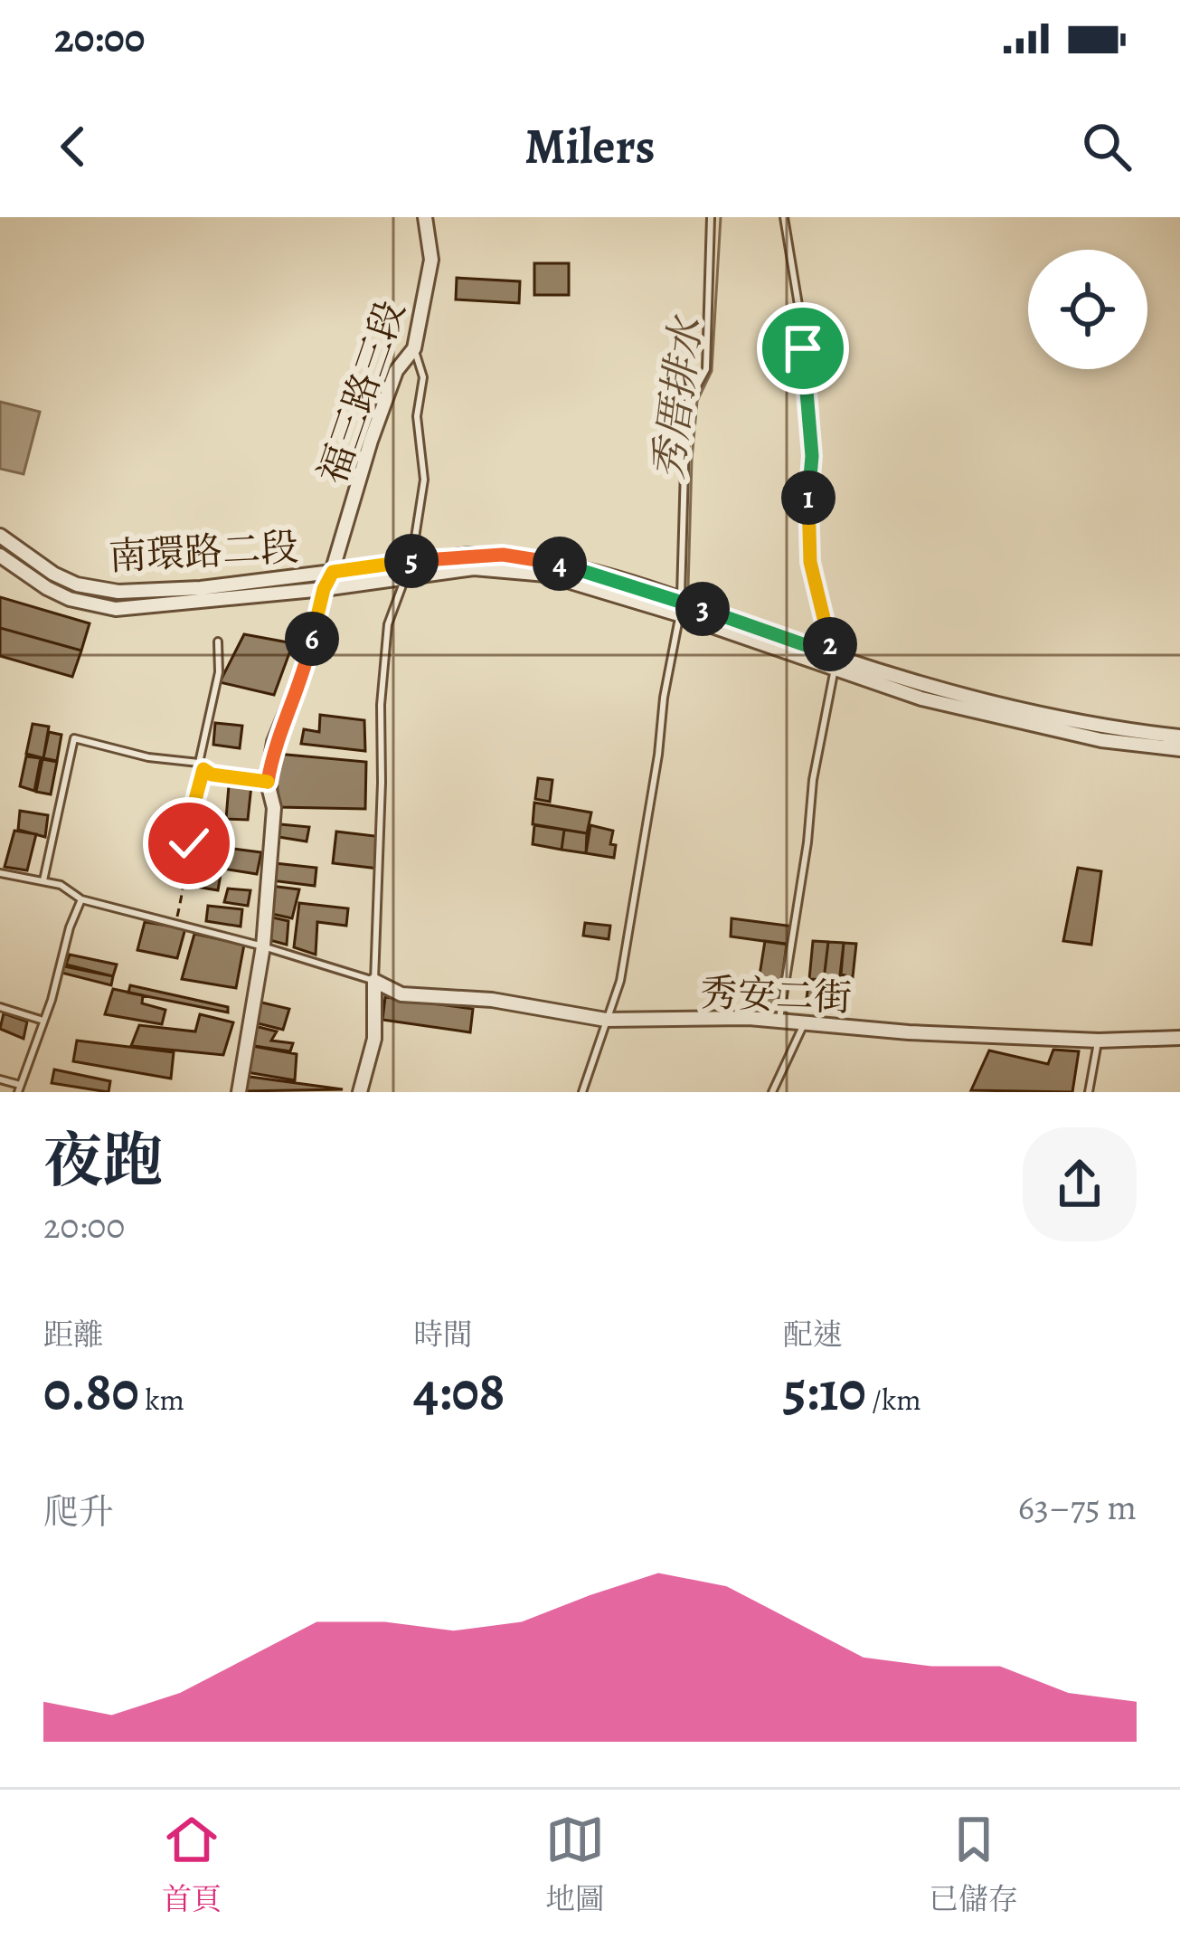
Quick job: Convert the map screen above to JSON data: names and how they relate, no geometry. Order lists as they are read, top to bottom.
{
  "streets": {
    "street": ["福三路三段", "南環路二段", "秀安二街"]
  },
  "crossings": [
    ["福三路三段", "南環路二段"]
  ],
  "water": ["秀厝排水"],
  "page": {
    "status": "20:00",
    "header": "Milers",
    "pins": [
      "1",
      "5",
      "4",
      "3",
      "6",
      "2"
    ],
    "heading": ["夜跑", "20:00"],
    "stats": [
      ["距離", "0.80 km"],
      ["時間", "4:08"],
      ["配速", "5:10 /km"]
    ],
    "chart": ["爬升", "63–75 m"],
    "tabs": ["首頁", "地圖", "已儲存"]
  }
}
